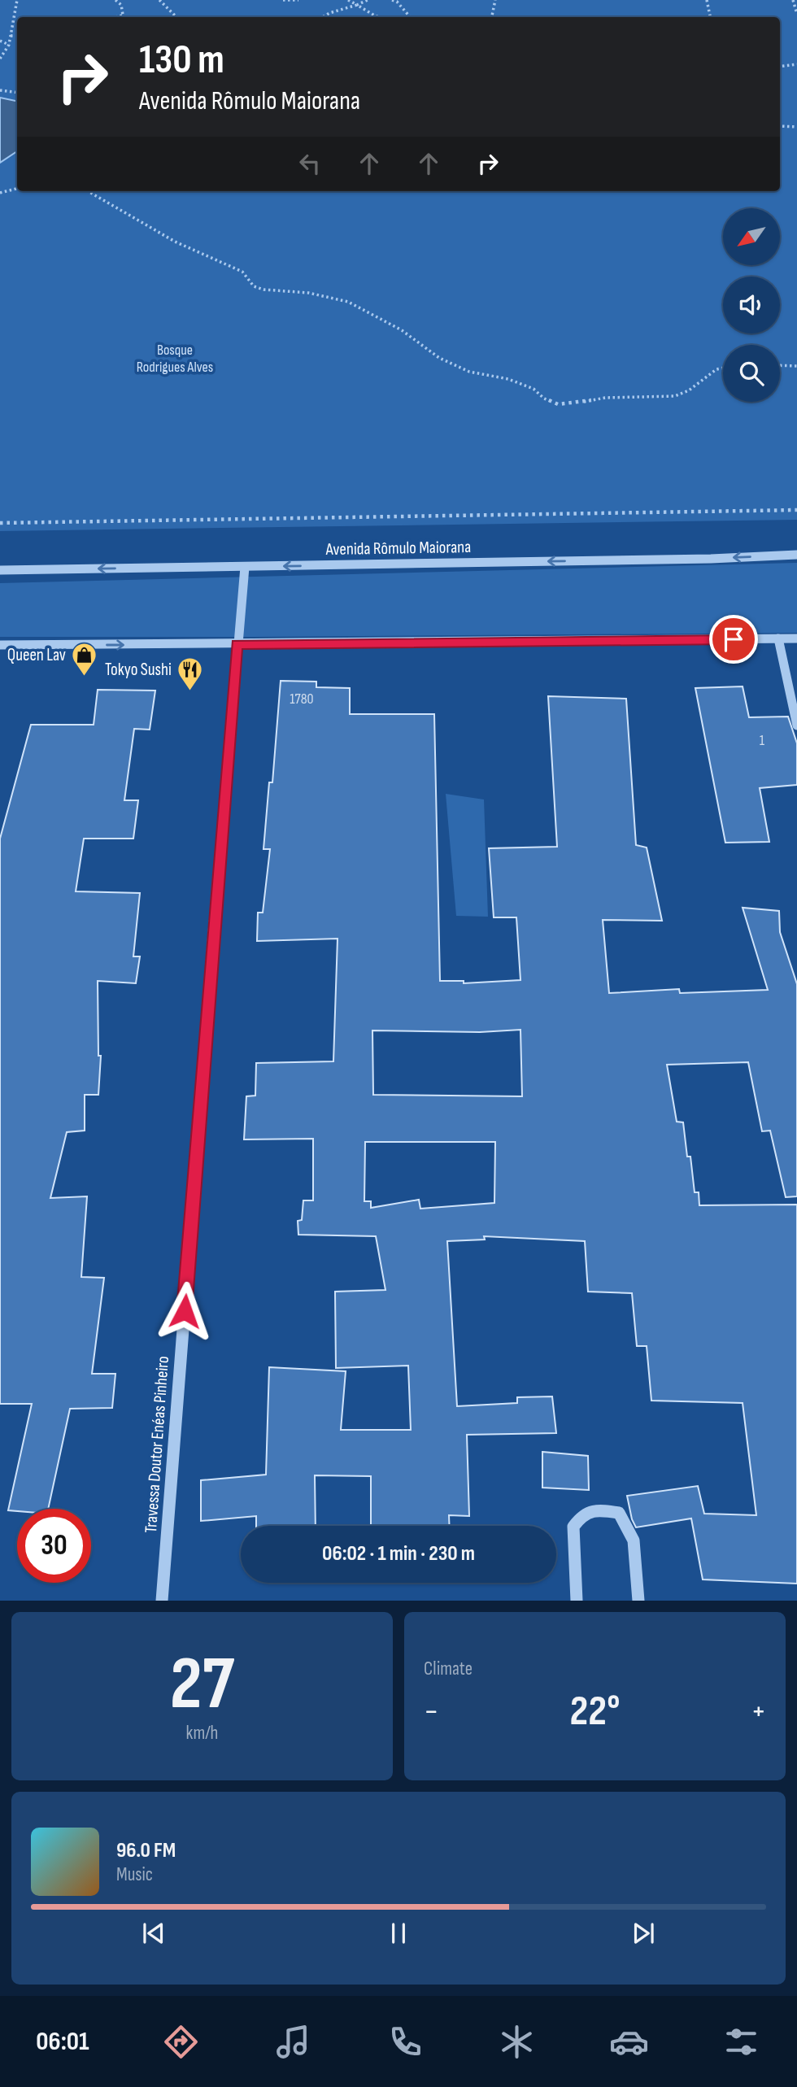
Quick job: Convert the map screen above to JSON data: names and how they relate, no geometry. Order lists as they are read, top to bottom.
{
  "streets": {
    "street": ["Avenida Rômulo Maiorana", "Travessa Doutor Enéas Pinheiro"]
  },
  "crossings": [
    ["Avenida Rômulo Maiorana", "Travessa Doutor Enéas Pinheiro"]
  ],
  "parks": ["Bosque Rodrigues Alves"],
  "places": {
    "shop": ["Queen Lav"],
    "restaurant": ["Tokyo Sushi"]
  },
  "house_numbers": ["1780", "1"],
  "north": "bottom left",
  "page": {
    "turn": ["130 m", "Avenida Rômulo Maiorana"],
    "limit": "30",
    "trip": "06:02 · 1 min · 230 m",
    "tile": [
      ["27", "km/h"],
      "Climate"
    ],
    "heat": ["−", "22°", "+"],
    "song": ["96.0 FM", "Music"],
    "tabs": "06:01"
  }
}
